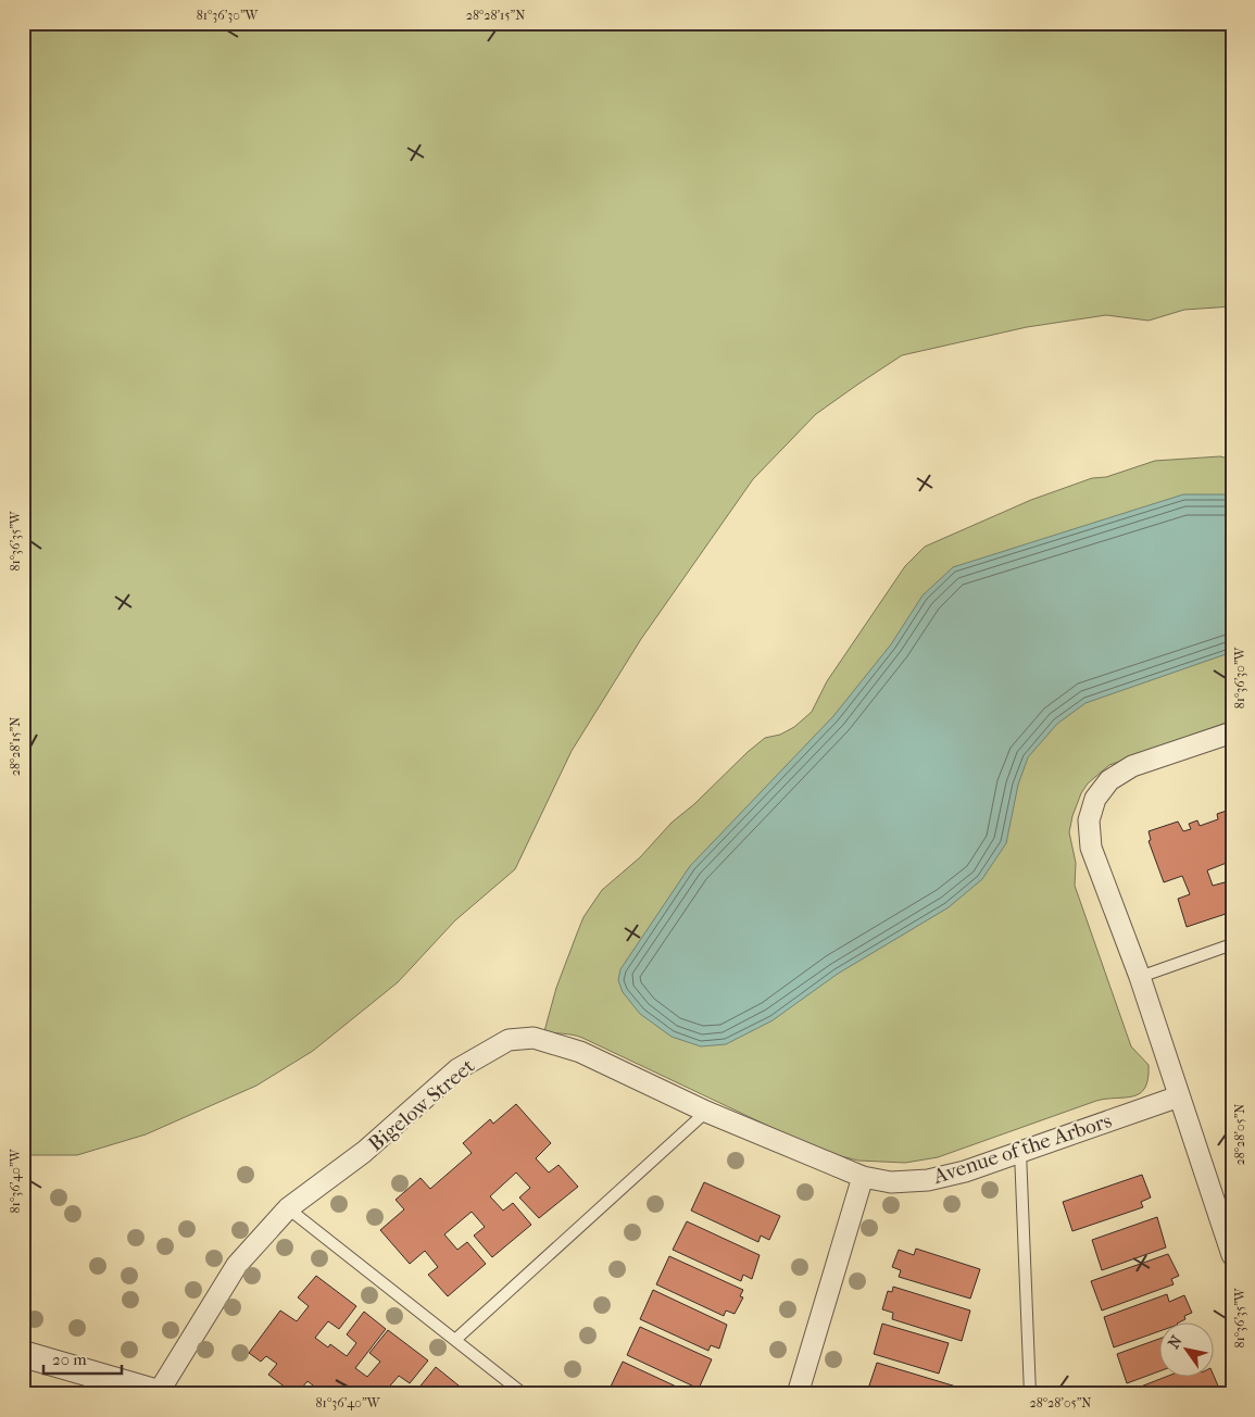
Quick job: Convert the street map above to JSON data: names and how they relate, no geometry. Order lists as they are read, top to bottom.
{
  "streets": {
    "street": ["Bigelow Street", "Avenue of the Arbors"]
  },
  "crossings": [
    ["Bigelow Street", "Avenue of the Arbors"]
  ],
  "scale_bar": "20 m",
  "north": "top left",
  "coordinates": [
    "81°36'30\"W",
    "28°28'15\"N",
    "81°36'35\"W",
    "28°28'05\"N",
    "81°36'40\"W"
  ]
}
